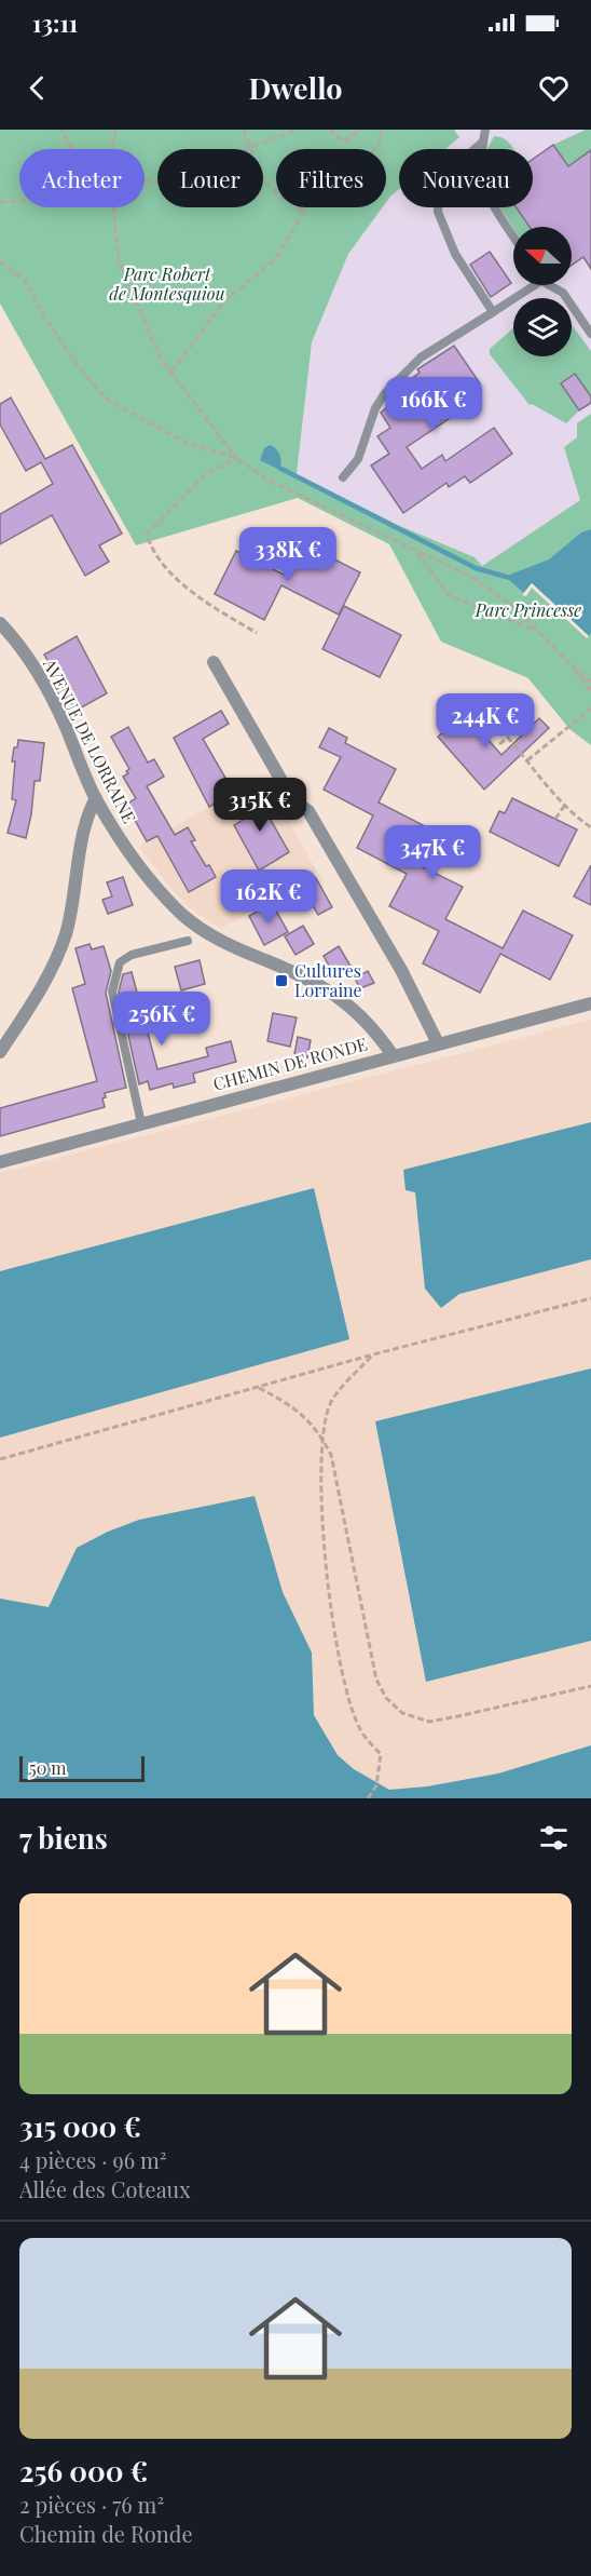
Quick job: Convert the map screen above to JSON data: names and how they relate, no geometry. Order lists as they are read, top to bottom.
{
  "streets": {
    "street": ["AVENUE DE LORRAINE", "CHEMIN DE RONDE"]
  },
  "crossings": [
    ["AVENUE DE LORRAINE", "CHEMIN DE RONDE"]
  ],
  "parks": ["Parc Robert de Montesquiou", "Parc Princesse"],
  "places": {
    "transit": ["Cultures Lorraine"]
  },
  "scale_bar": "50 m",
  "north": "left",
  "page": {
    "status": "13:11",
    "header": "Dwello",
    "chip": [
      "Acheter",
      "Louer",
      "Filtres",
      "Nouveau"
    ],
    "price": [
      "166K €",
      "338K €",
      "244K €",
      "315K €",
      "347K €",
      "162K €",
      "256K €"
    ],
    "scale": "50 m",
    "heading": "7 biens",
    "list": [
      {
        "name": "315 000 €",
        "note": "4 pièces · 96 m² · Allée des Coteaux"
      },
      {
        "name": "256 000 €",
        "note": "2 pièces · 76 m² · Chemin de Ronde"
      }
    ]
  }
}
